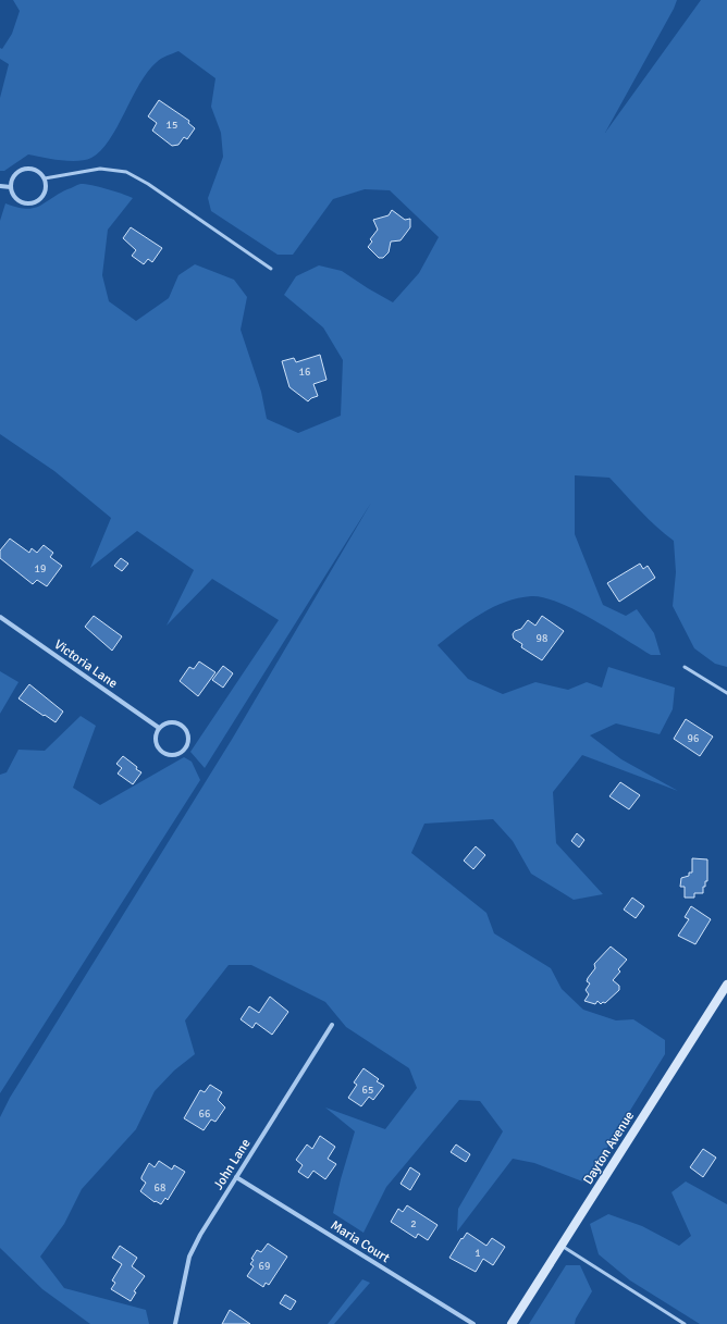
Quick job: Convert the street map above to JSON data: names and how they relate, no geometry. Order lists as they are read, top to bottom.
{
  "streets": {
    "street": [
      "Victoria Lane",
      "Dayton Avenue",
      "John Lane",
      "Maria Court"
    ]
  },
  "crossings": [
    ["John Lane", "Maria Court"]
  ],
  "house_numbers": [
    "15",
    "16",
    "19",
    "98",
    "96",
    "65",
    "66",
    "68",
    "2",
    "1",
    "69"
  ]
}
